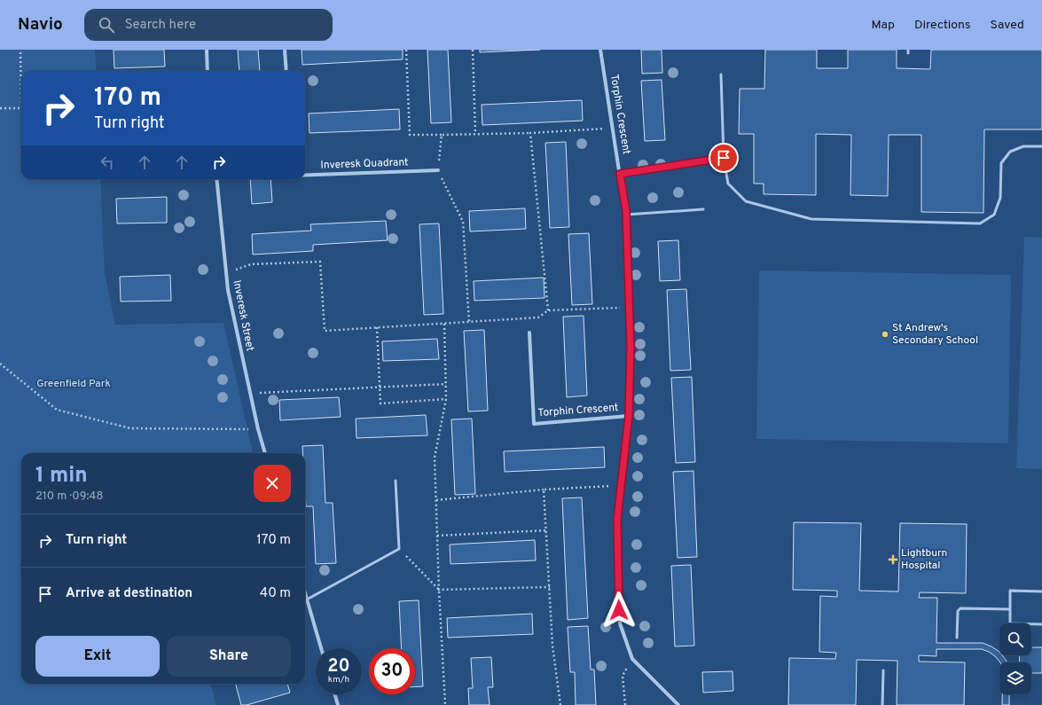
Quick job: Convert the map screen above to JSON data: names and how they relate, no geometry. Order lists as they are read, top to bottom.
{
  "streets": {
    "street": ["Torphin Crescent", "Inveresk Quadrant", "Inveresk Street"]
  },
  "parks": ["Greenfield Park"],
  "places": {
    "other": ["St Andrew's Secondary School"],
    "health": ["Lightburn Hospital"]
  },
  "page": {
    "header": "Navio",
    "search": "Search here",
    "nav": ["Map", "Directions", "Saved"],
    "turn": ["170 m", "Turn right"],
    "heading": ["1 min", "210 m · 09:48"],
    "list": [
      {
        "name": "Turn right",
        "value": "170 m"
      },
      {
        "name": "Arrive at destination",
        "value": "40 m"
      }
    ],
    "buttons": ["Exit", "Share"],
    "speed": "20 km/h",
    "limit": "30"
  }
}
